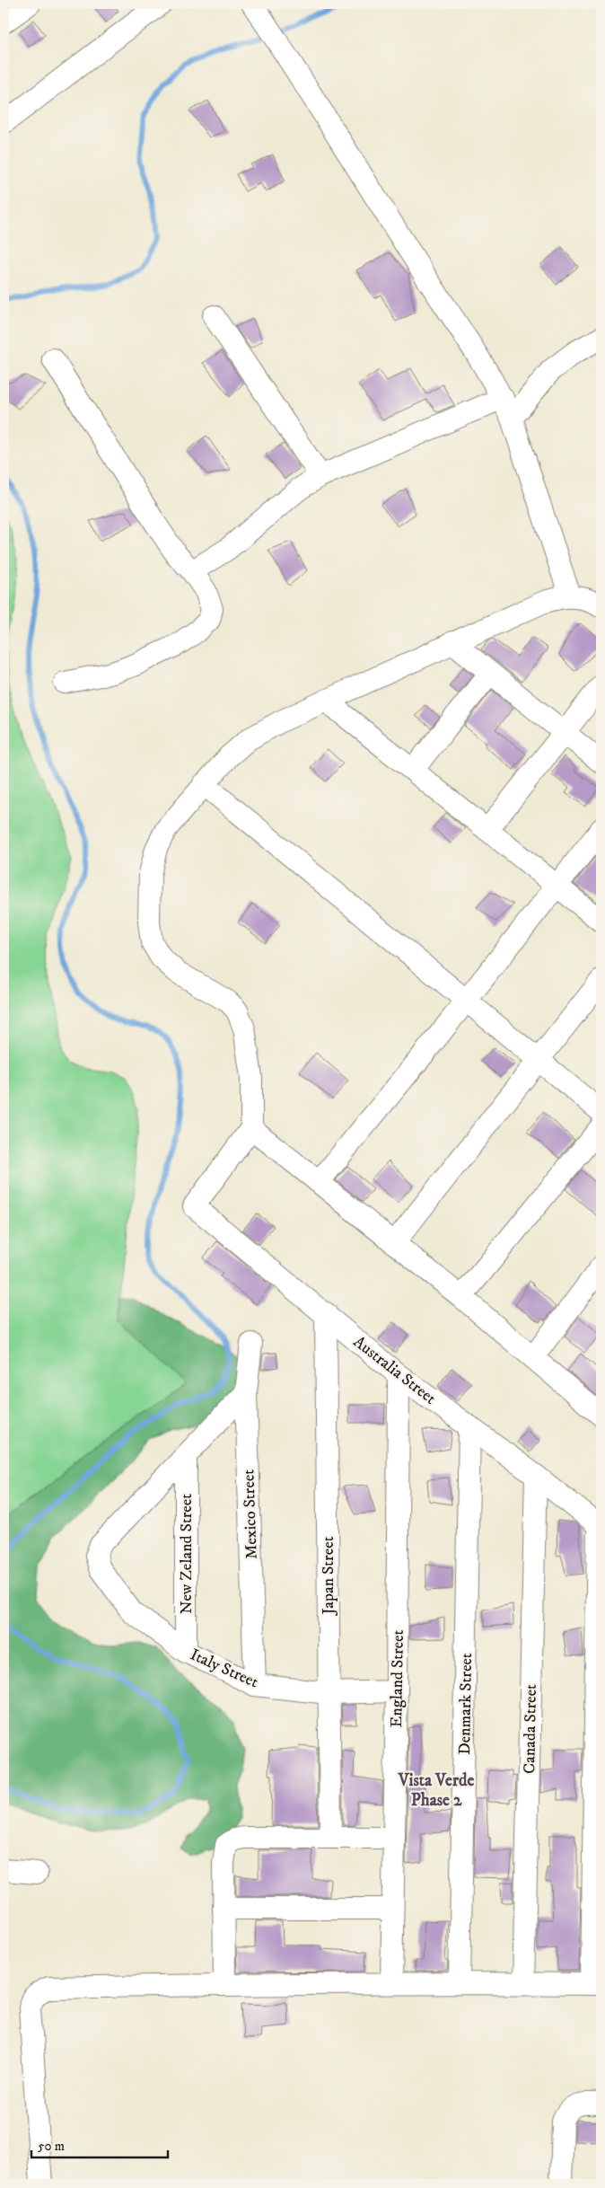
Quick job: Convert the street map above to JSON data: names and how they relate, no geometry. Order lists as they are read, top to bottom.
{
  "streets": {
    "street": [
      "Australia Street",
      "Mexico Street",
      "New Zeland Street",
      "Japan Street",
      "Italy Street",
      "England Street",
      "Denmark Street",
      "Canada Street"
    ]
  },
  "crossings": [
    ["Australia Street", "Japan Street"],
    ["Australia Street", "England Street"],
    ["Australia Street", "Denmark Street"],
    ["Australia Street", "Canada Street"],
    ["Mexico Street", "Italy Street"],
    ["New Zeland Street", "Italy Street"],
    ["Japan Street", "Italy Street"],
    ["Italy Street", "England Street"]
  ],
  "districts": ["Vista Verde Phase 2"],
  "scale_bar": "50 m"
}
